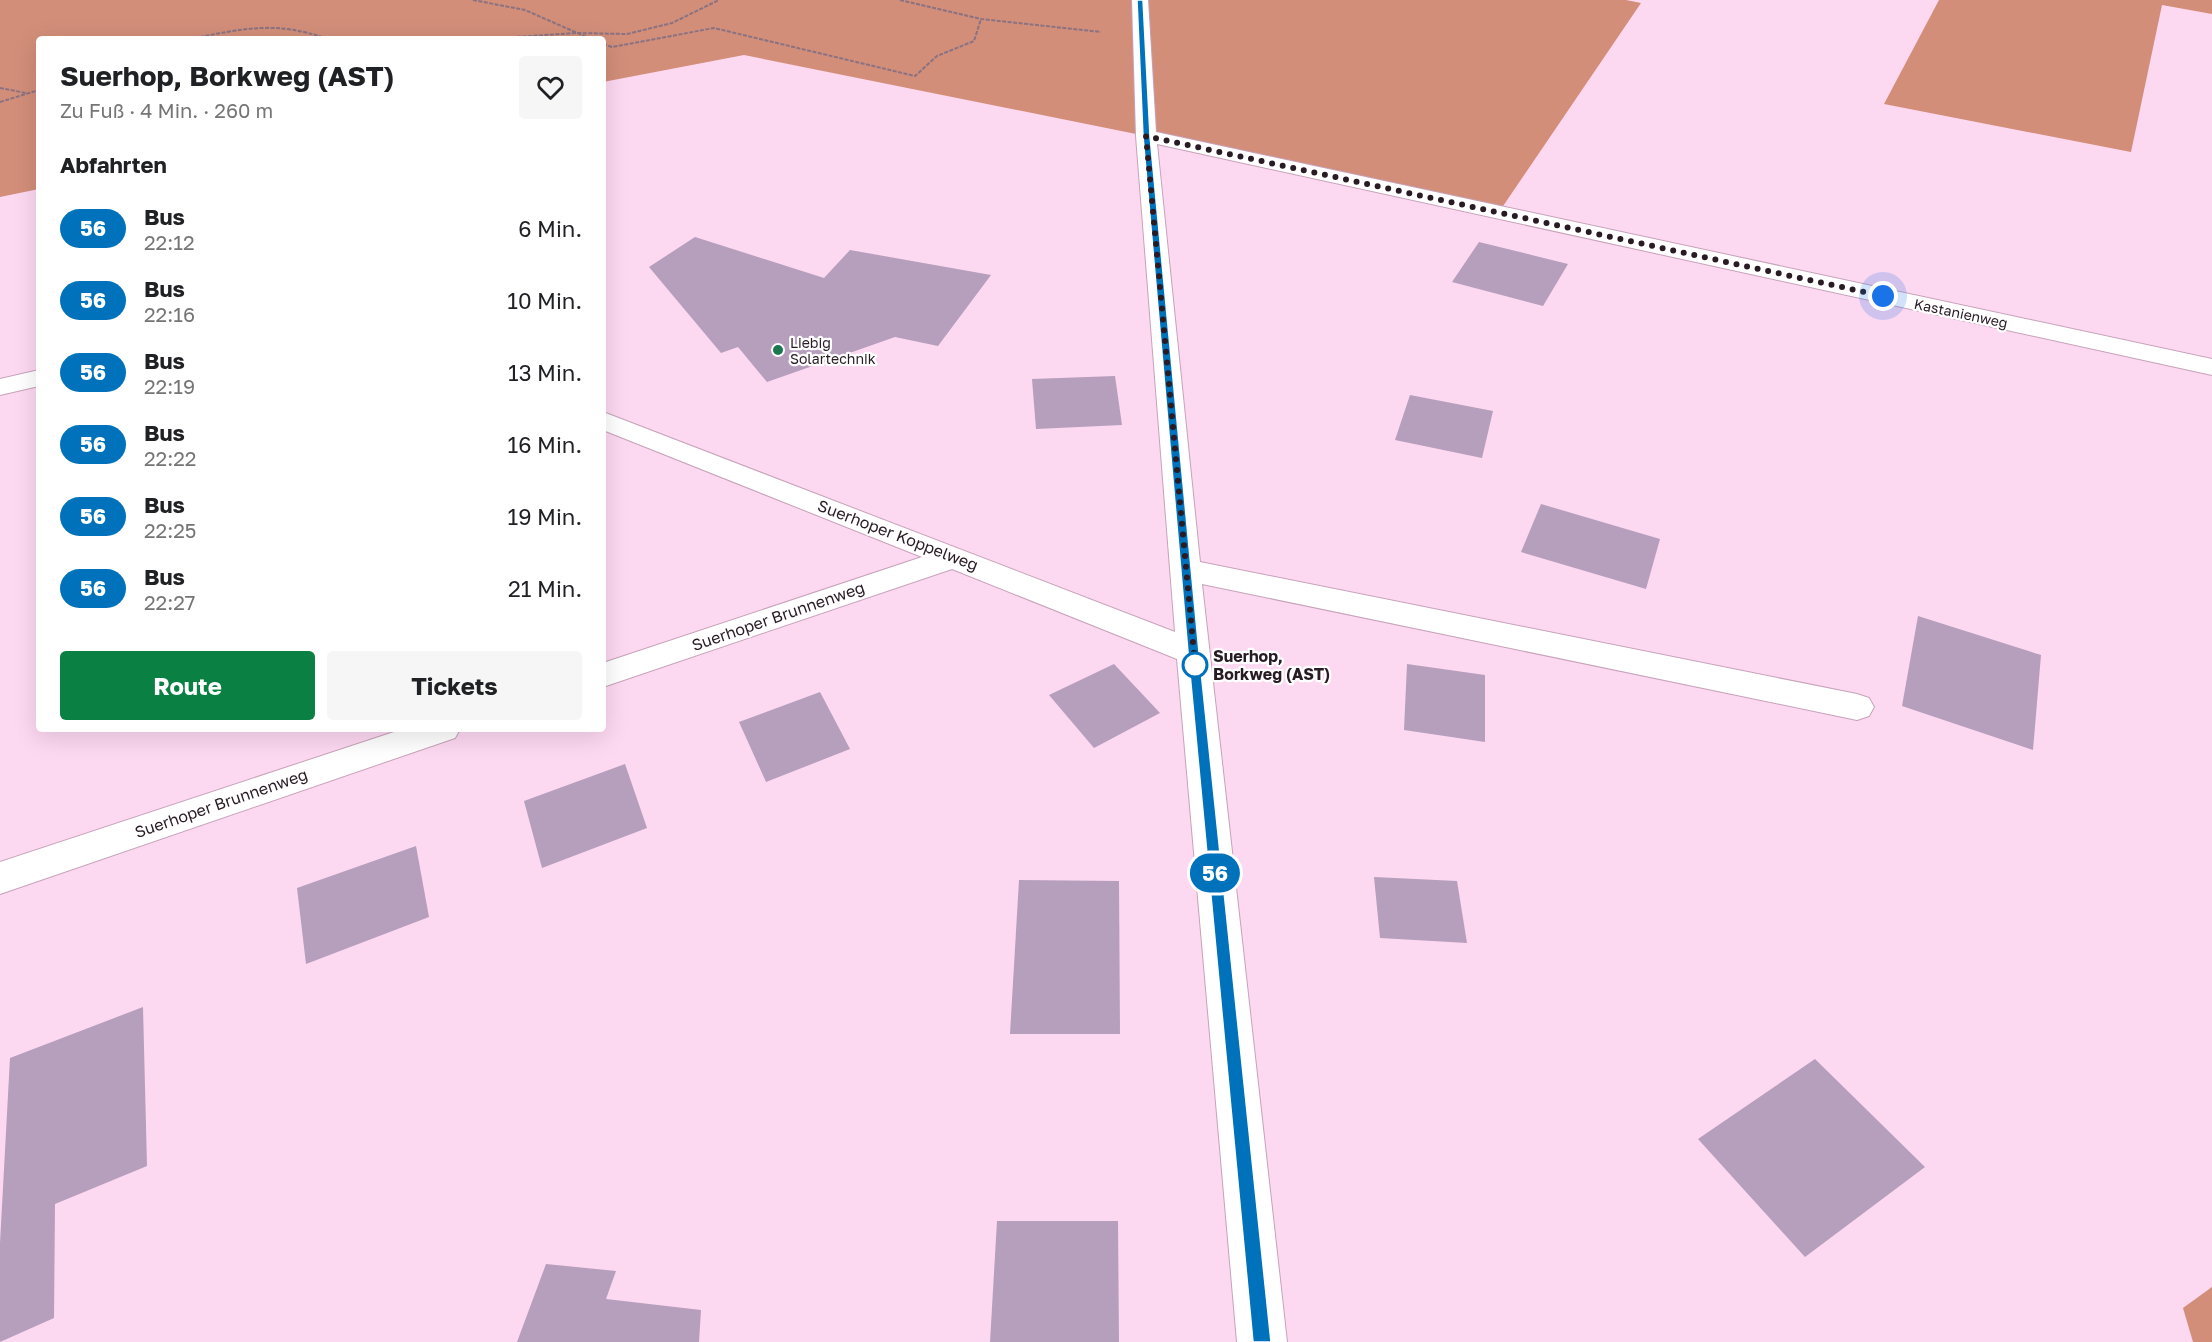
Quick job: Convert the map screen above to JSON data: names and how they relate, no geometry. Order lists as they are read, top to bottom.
{
  "streets": {
    "street": ["Kastanienweg", "Suerhoper Koppelweg", "Suerhoper Brunnenweg"]
  },
  "crossings": [
    ["Suerhoper Koppelweg", "Suerhoper Brunnenweg"]
  ],
  "places": ["Liebig Solartechnik", "Suerhop, Borkweg (AST)"],
  "lines": ["bus line 56"],
  "page": {
    "on_map": "56",
    "heading": [
      ["Suerhop, Borkweg (AST)", "Zu Fuß · 4 Min. · 260 m"],
      "Abfahrten"
    ],
    "list": [
      {
        "mark": "56",
        "name": "Bus",
        "note": "22:12",
        "value": "6 Min."
      },
      {
        "mark": "56",
        "name": "Bus",
        "note": "22:16",
        "value": "10 Min."
      },
      {
        "mark": "56",
        "name": "Bus",
        "note": "22:19",
        "value": "13 Min."
      },
      {
        "mark": "56",
        "name": "Bus",
        "note": "22:22",
        "value": "16 Min."
      },
      {
        "mark": "56",
        "name": "Bus",
        "note": "22:25",
        "value": "19 Min."
      },
      {
        "mark": "56",
        "name": "Bus",
        "note": "22:27",
        "value": "21 Min."
      }
    ],
    "buttons": ["Route", "Tickets"]
  }
}
